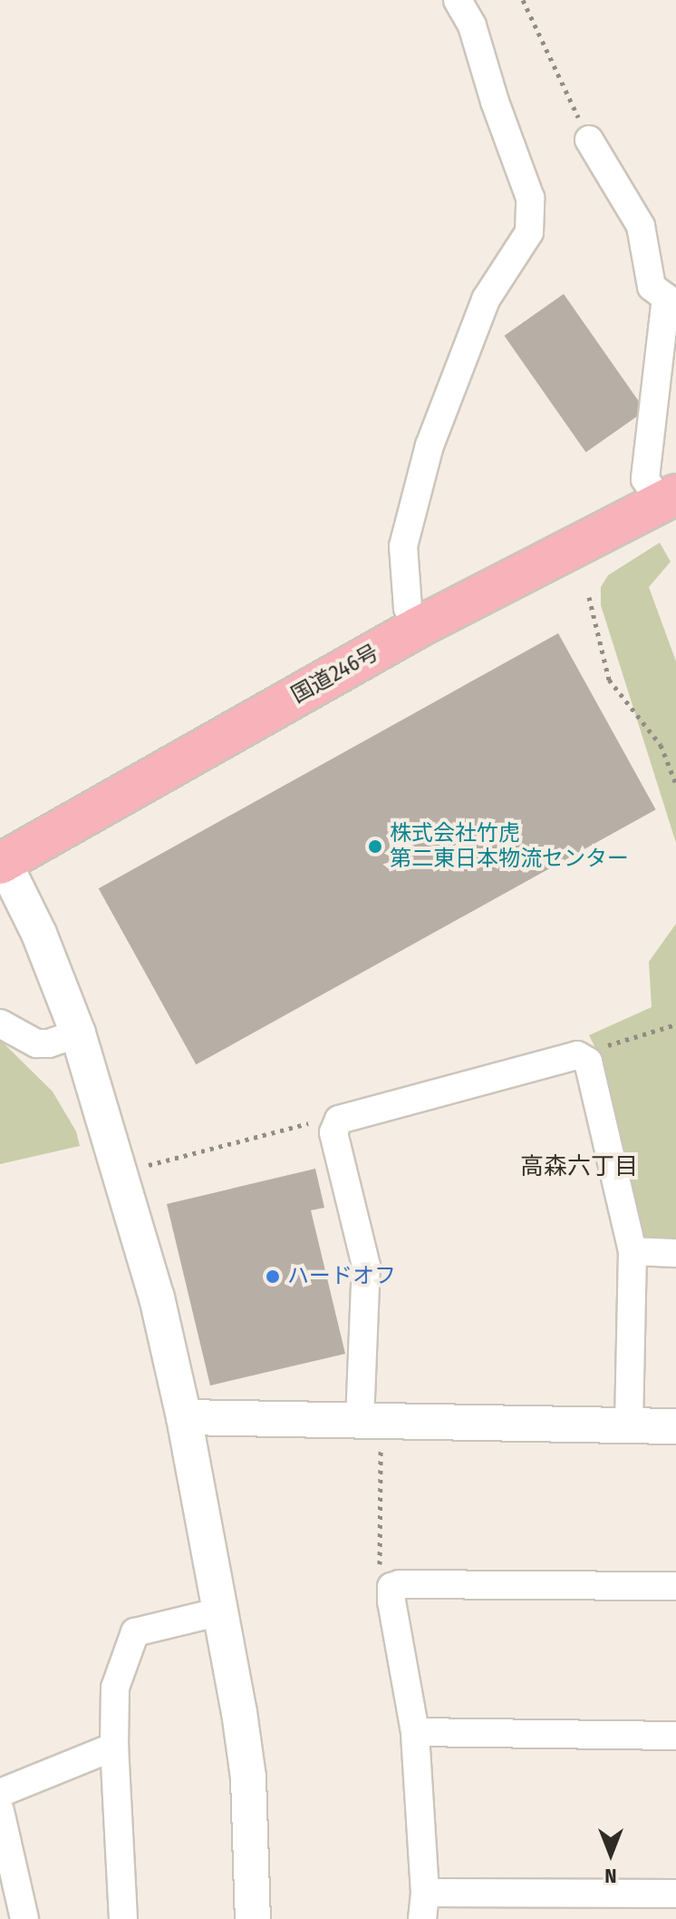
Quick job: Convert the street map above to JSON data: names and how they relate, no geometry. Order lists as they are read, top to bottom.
{
  "streets": {
    "highway": ["国道246号"]
  },
  "districts": ["高森六丁目"],
  "places": ["株式会社竹虎 第二東日本物流センター", "ハードオフ"],
  "north": "bottom"
}
